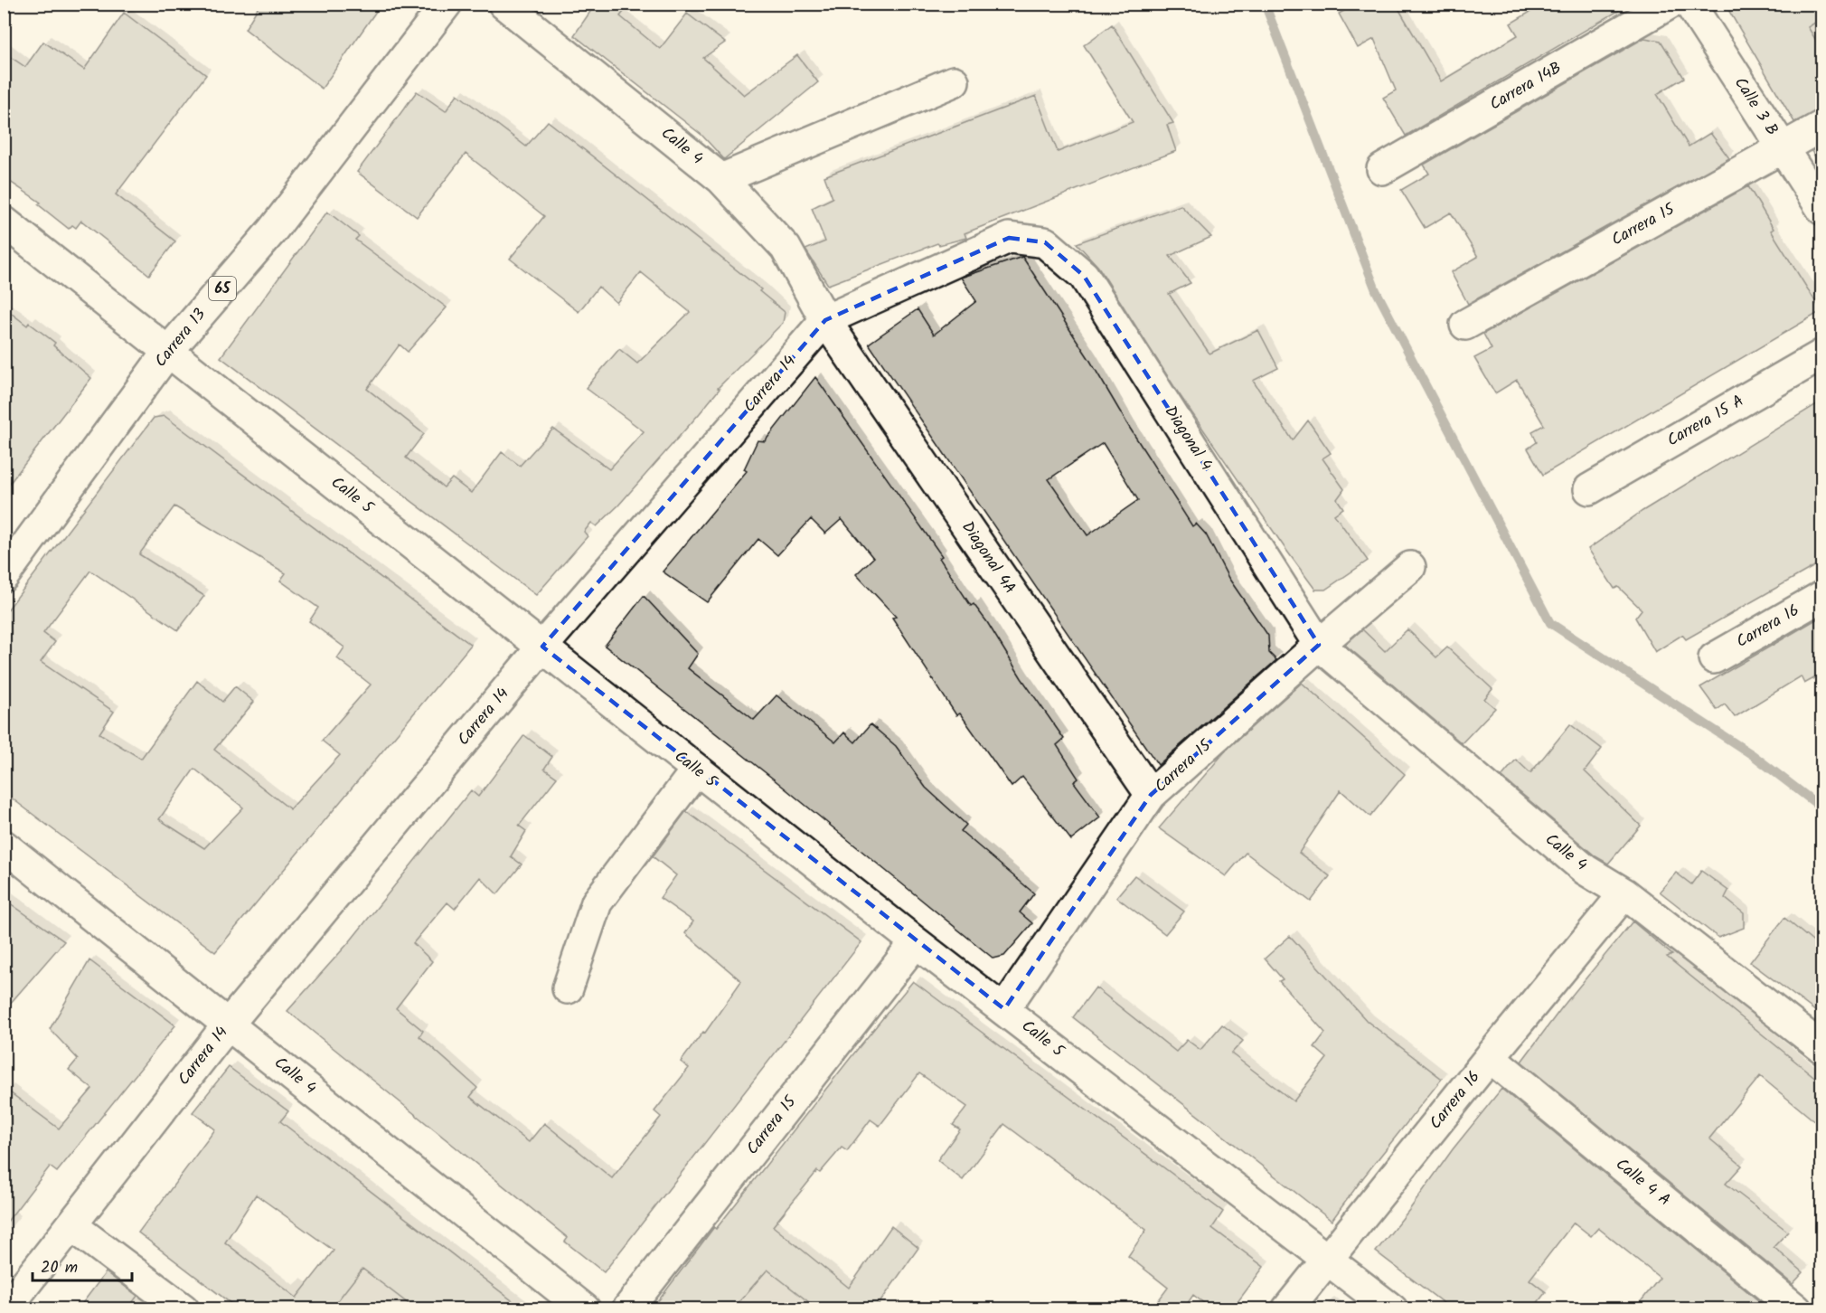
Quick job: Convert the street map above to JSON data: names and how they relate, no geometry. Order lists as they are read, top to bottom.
{
  "streets": {
    "street": [
      "Carrera 14B",
      "Calle 3 B",
      "Calle 4",
      "Carrera 15",
      "65",
      "Carrera 13",
      "Carrera 14",
      "Carrera 15 A",
      "Diagonal 4",
      "Calle 5",
      "Diagonal 4A",
      "Carrera 16",
      "Calle 4 A"
    ]
  },
  "crossings": [
    ["Calle 3 B", "Carrera 15"],
    ["Calle 4", "Carrera 15"],
    ["Calle 4", "Carrera 14"],
    ["Calle 4", "Diagonal 4"],
    ["Calle 4", "Diagonal 4A"],
    ["Calle 4", "Carrera 16"],
    ["Carrera 15", "Diagonal 4"],
    ["Carrera 15", "Calle 5"],
    ["Carrera 15", "Diagonal 4A"],
    ["Carrera 13", "Calle 5"],
    ["Carrera 14", "Diagonal 4"],
    ["Carrera 14", "Calle 5"],
    ["Carrera 14", "Diagonal 4A"],
    ["Calle 5", "Carrera 16"],
    ["Carrera 16", "Calle 4 A"]
  ],
  "scale_bar": "20 m"
}
